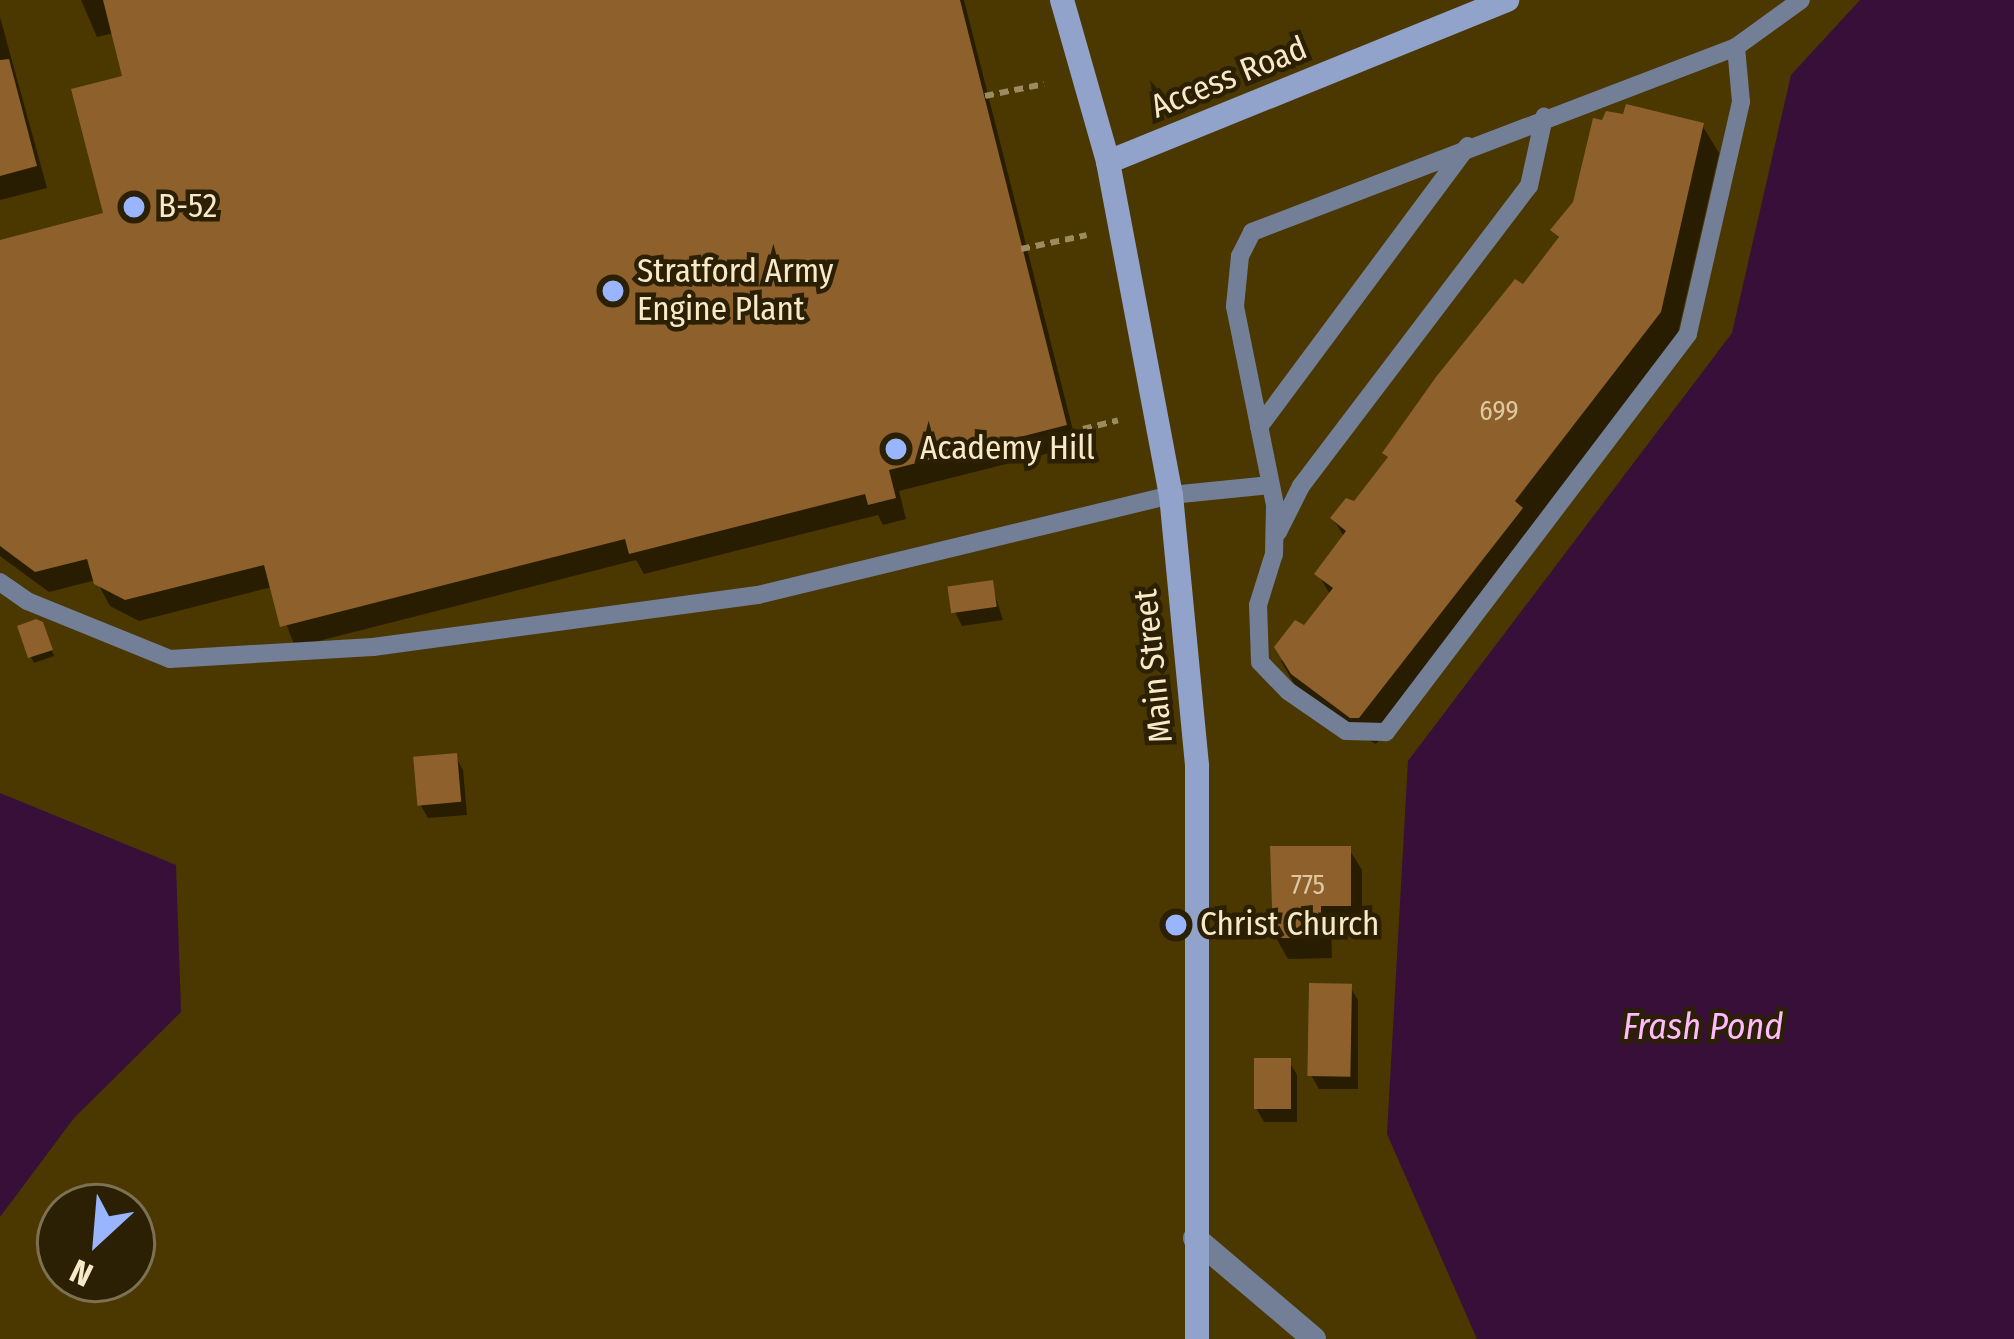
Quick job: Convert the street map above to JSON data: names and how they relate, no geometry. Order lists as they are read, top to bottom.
{
  "streets": {
    "main road": ["Access Road", "Main Street"]
  },
  "crossings": [
    ["Access Road", "Main Street"]
  ],
  "water": ["Frash Pond"],
  "places": [
    "B-52",
    "Stratford Army Engine Plant",
    "Academy Hill",
    "Christ Church"
  ],
  "house_numbers": ["699", "775"],
  "north": "bottom left"
}
